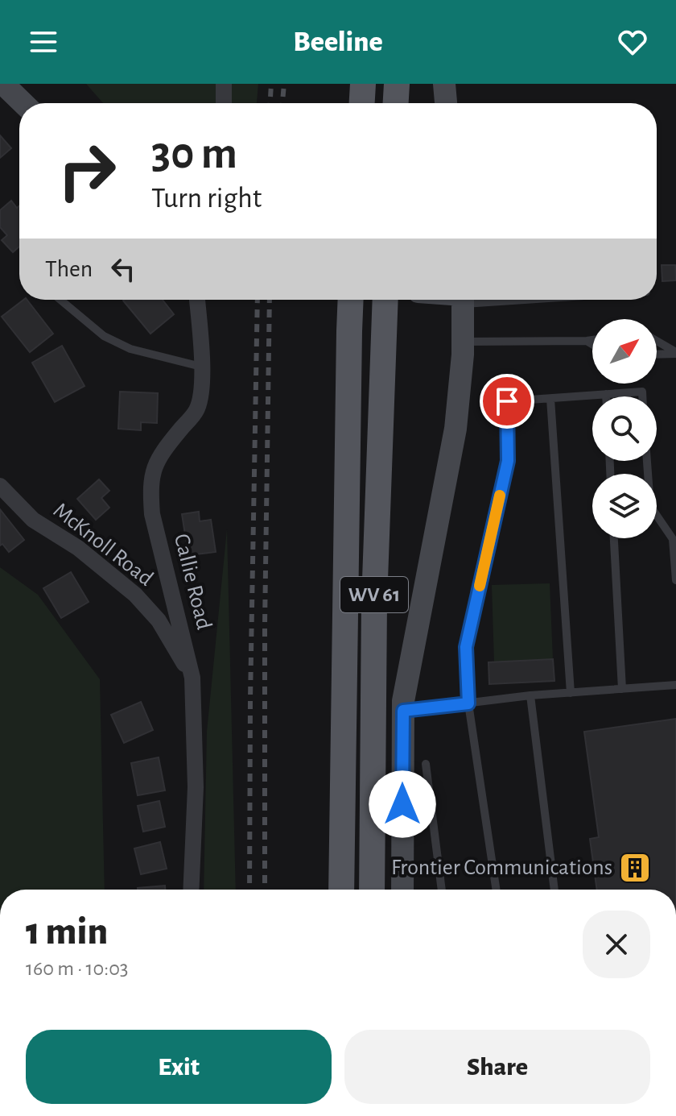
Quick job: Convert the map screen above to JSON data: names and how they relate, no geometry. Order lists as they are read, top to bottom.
{
  "streets": {
    "main road": ["WV 61"],
    "street": ["McKnoll Road", "Callie Road"]
  },
  "crossings": [
    ["McKnoll Road", "Callie Road"]
  ],
  "places": {
    "building": ["Frontier Communications"]
  },
  "north": "top right",
  "page": {
    "header": "Beeline",
    "turn": ["30 m", "Turn right"],
    "then": "Then",
    "heading": ["1 min", "160 m · 10:03"],
    "buttons": ["Exit", "Share"]
  }
}
